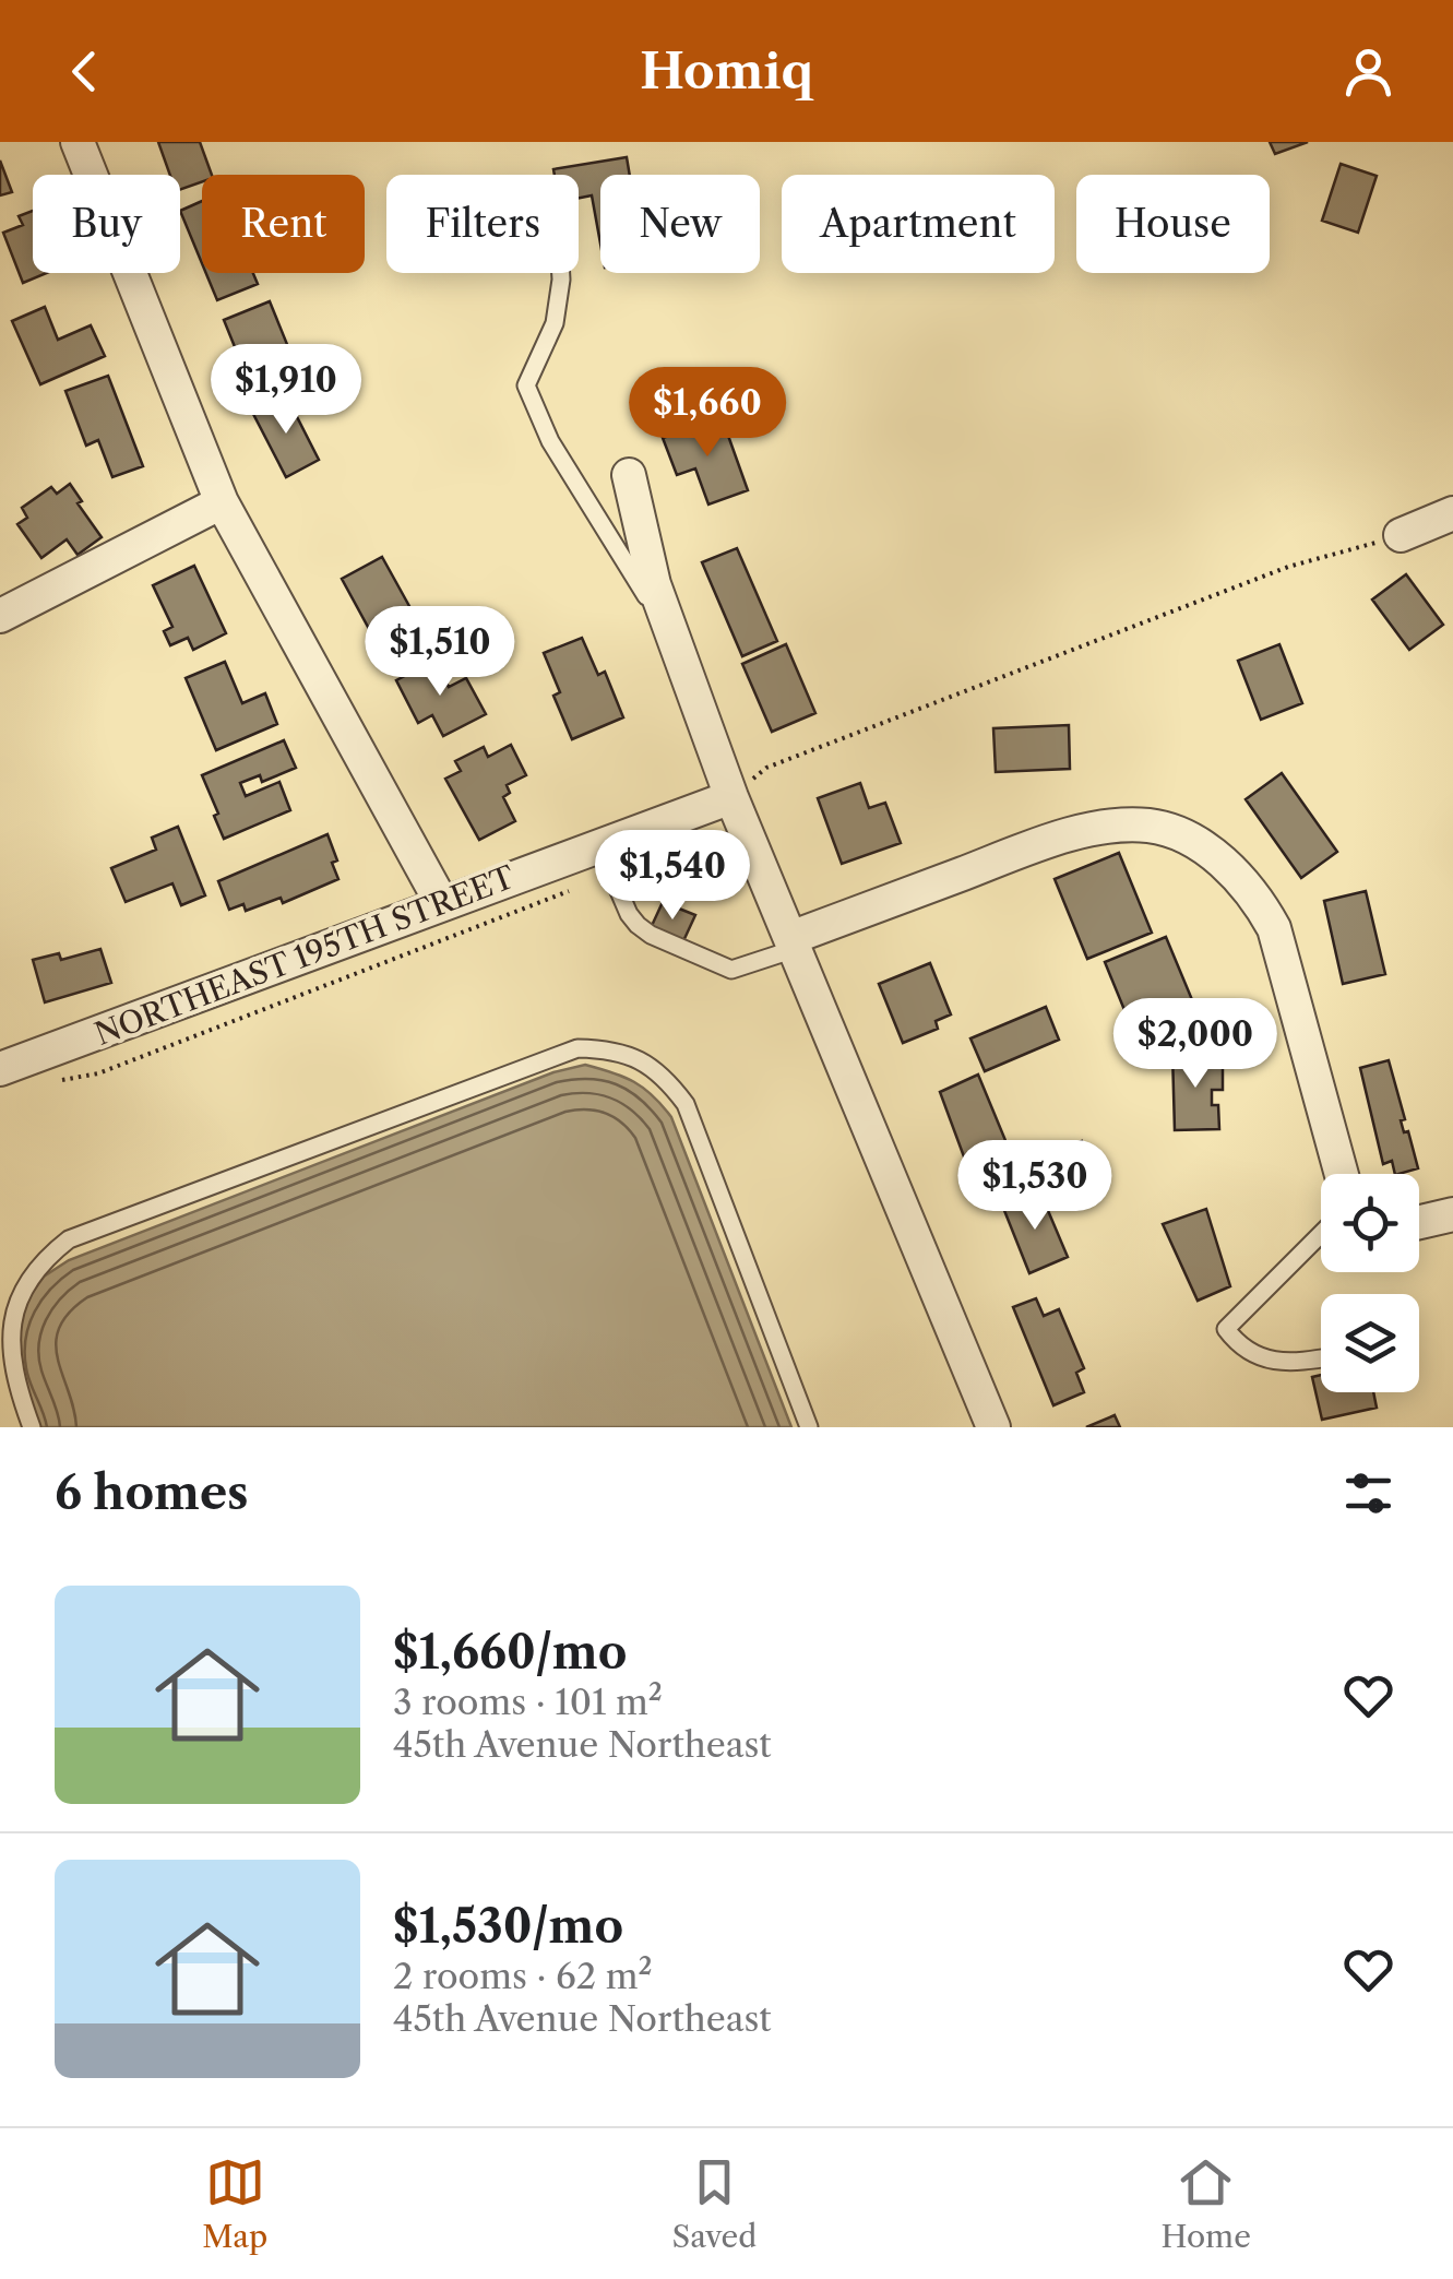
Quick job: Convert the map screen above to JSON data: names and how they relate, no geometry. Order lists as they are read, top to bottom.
{
  "streets": {
    "street": ["NORTHEAST 195TH STREET"]
  },
  "page": {
    "header": "Homiq",
    "chip": [
      "Buy",
      "Rent",
      "Filters",
      "New",
      "Apartment",
      "House"
    ],
    "price": [
      "$1,910",
      "$1,660",
      "$1,510",
      "$1,540",
      "$2,000",
      "$1,530"
    ],
    "heading": "6 homes",
    "list": [
      {
        "name": "$1,660/mo",
        "note": "3 rooms · 101 m² · 45th Avenue Northeast"
      },
      {
        "name": "$1,530/mo",
        "note": "2 rooms · 62 m² · 45th Avenue Northeast"
      }
    ],
    "tabs": ["Map", "Saved", "Home"]
  }
}
